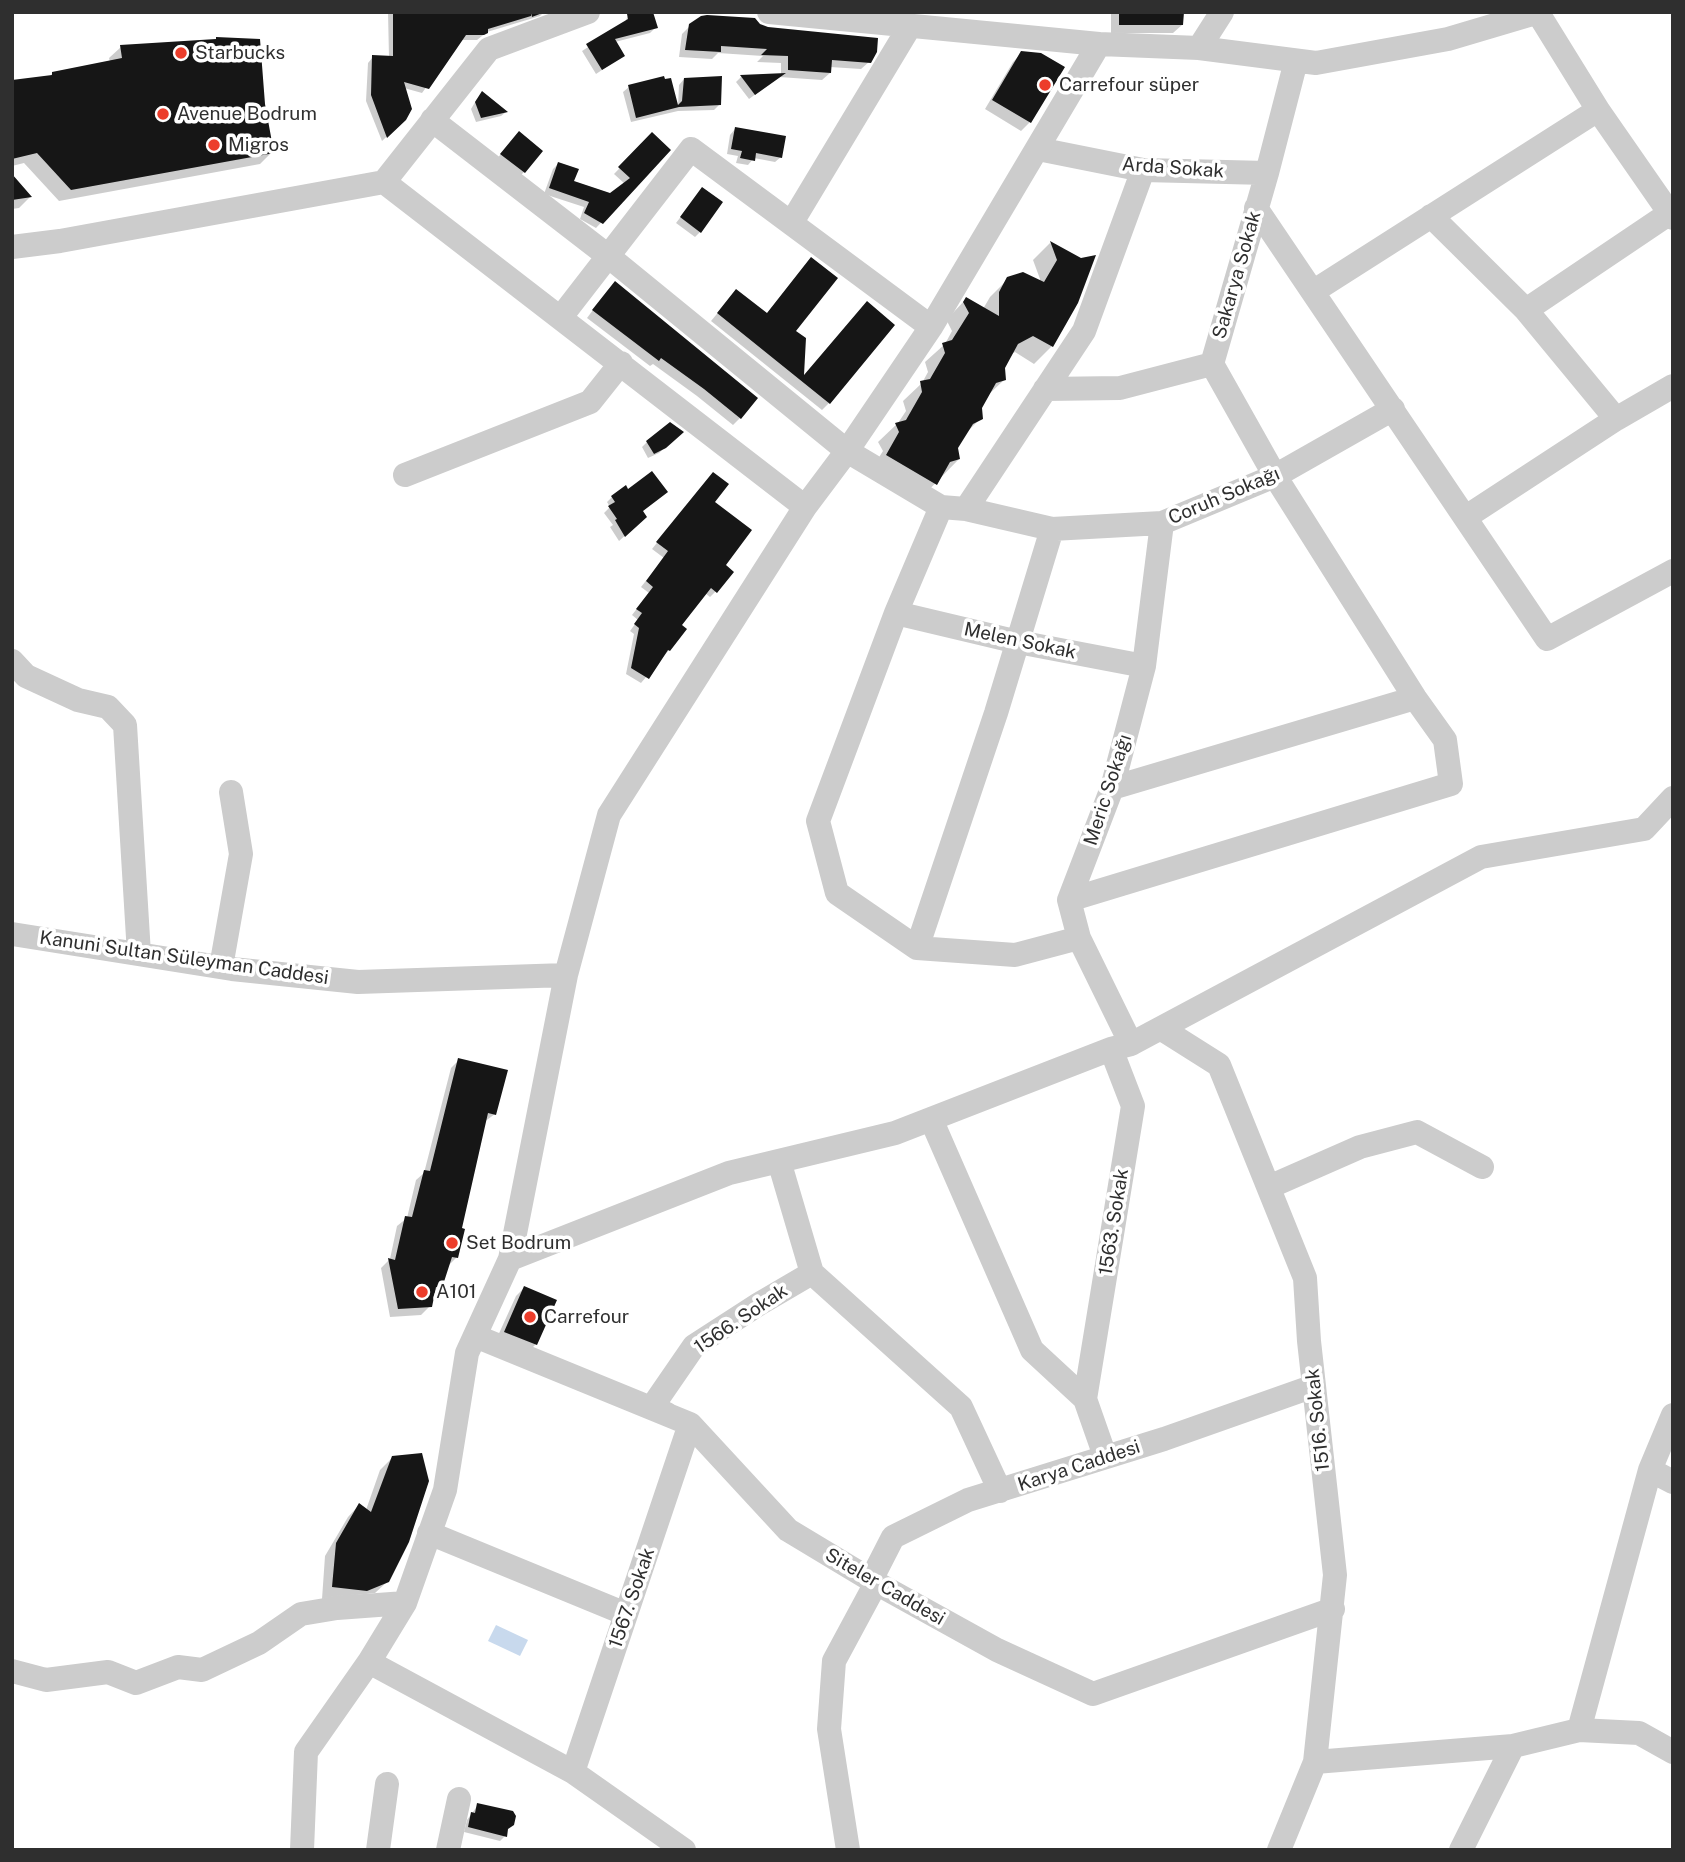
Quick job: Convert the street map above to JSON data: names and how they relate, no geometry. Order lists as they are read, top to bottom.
{
  "streets": {
    "street": [
      "Arda Sokak",
      "Sakarya Sokak",
      "Coruh Sokağı",
      "Melen Sokak",
      "Meric Sokağı",
      "Kanuni Sultan Süleyman Caddesi",
      "1563. Sokak",
      "1566. Sokak",
      "1516. Sokak",
      "Karya Caddesi",
      "Siteler Caddesi",
      "1567. Sokak"
    ]
  },
  "crossings": [
    ["Arda Sokak", "Sakarya Sokak"],
    ["Sakarya Sokak", "Coruh Sokağı"],
    ["Sakarya Sokak", "Meric Sokağı"],
    ["Coruh Sokağı", "Meric Sokağı"],
    ["Melen Sokak", "Meric Sokağı"],
    ["1566. Sokak", "Siteler Caddesi"],
    ["1566. Sokak", "1567. Sokak"],
    ["1516. Sokak", "Karya Caddesi"],
    ["1516. Sokak", "Siteler Caddesi"],
    ["Karya Caddesi", "Siteler Caddesi"],
    ["Siteler Caddesi", "1567. Sokak"]
  ],
  "places": [
    "Starbucks",
    "Carrefour süper",
    "Avenue Bodrum",
    "Migros",
    "Set Bodrum",
    "A101",
    "Carrefour"
  ]
}
